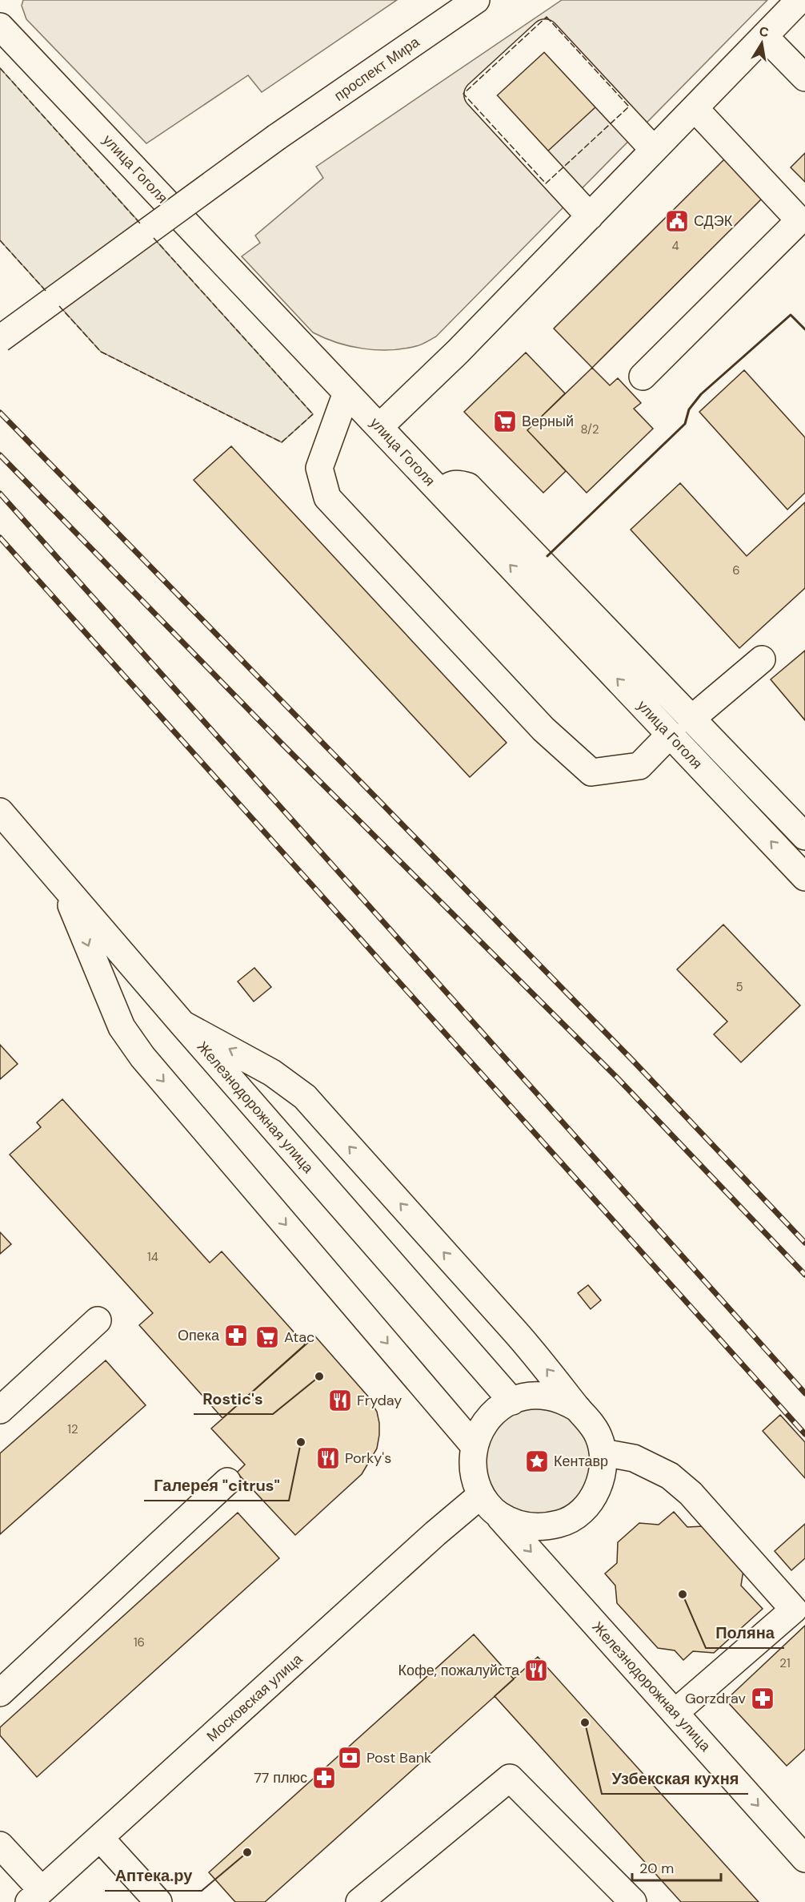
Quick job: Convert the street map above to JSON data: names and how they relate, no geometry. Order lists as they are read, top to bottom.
{
  "streets": {
    "street": [
      "проспект Мира",
      "улица Гоголя",
      "Железнодорожная улица",
      "Московская улица"
    ]
  },
  "crossings": [
    ["Железнодорожная улица", "Московская улица"]
  ],
  "places": {
    "public building": ["СДЭК"],
    "supermarket": ["Верный", "Atac"],
    "pharmacy": ["Опека", "Gorzdrav", "77 плюс"],
    "other": [
      "Rostic's",
      "Галерея \"citrus\"",
      "Поляна",
      "Узбекская кухня",
      "Аптека.ру"
    ],
    "restaurant": ["Fryday", "Porky's", "Кофе, пожалуйста"],
    "place": ["Кентавр"],
    "bank": ["Post Bank"]
  },
  "house_numbers": [
    "4",
    "8/2",
    "6",
    "5",
    "14",
    "12",
    "16",
    "21"
  ],
  "scale_bar": "20 m",
  "north": "top"
}
